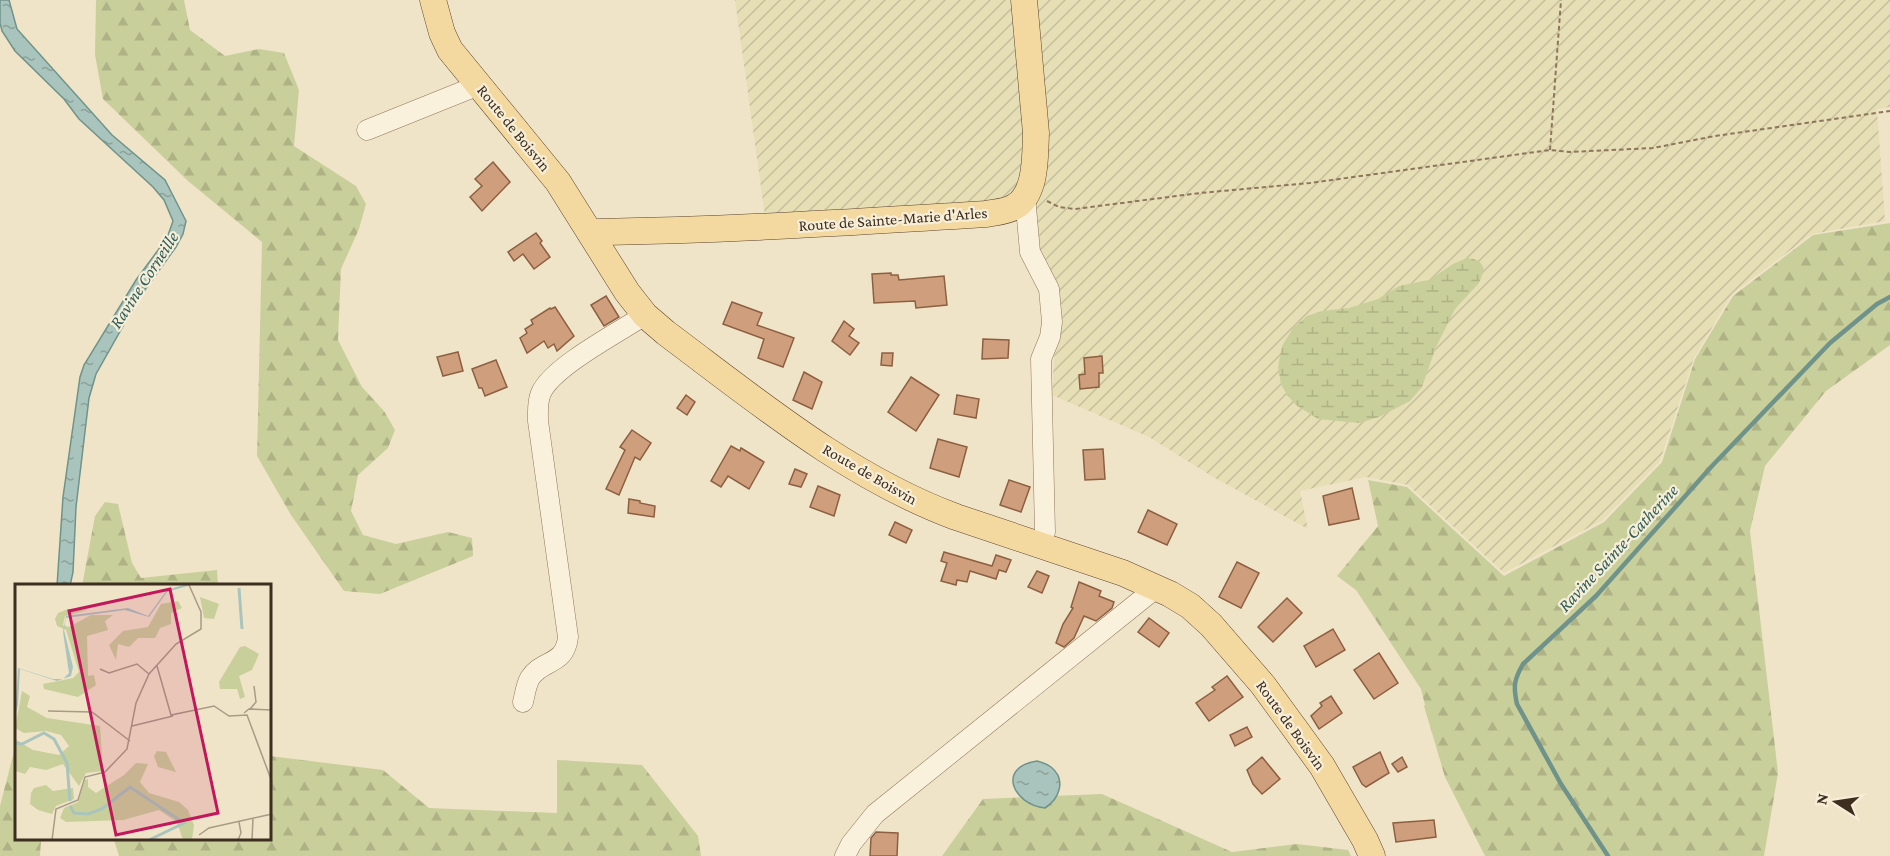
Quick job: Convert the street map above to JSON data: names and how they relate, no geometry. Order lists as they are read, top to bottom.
{
  "streets": {
    "main road": ["Route de Boisvin", "Route de Sainte-Marie d'Arles"]
  },
  "crossings": [
    ["Route de Boisvin", "Route de Sainte-Marie d'Arles"]
  ],
  "water": ["Ravine Corneille", "Ravine Sainte-Catherine"],
  "north": "left"
}
